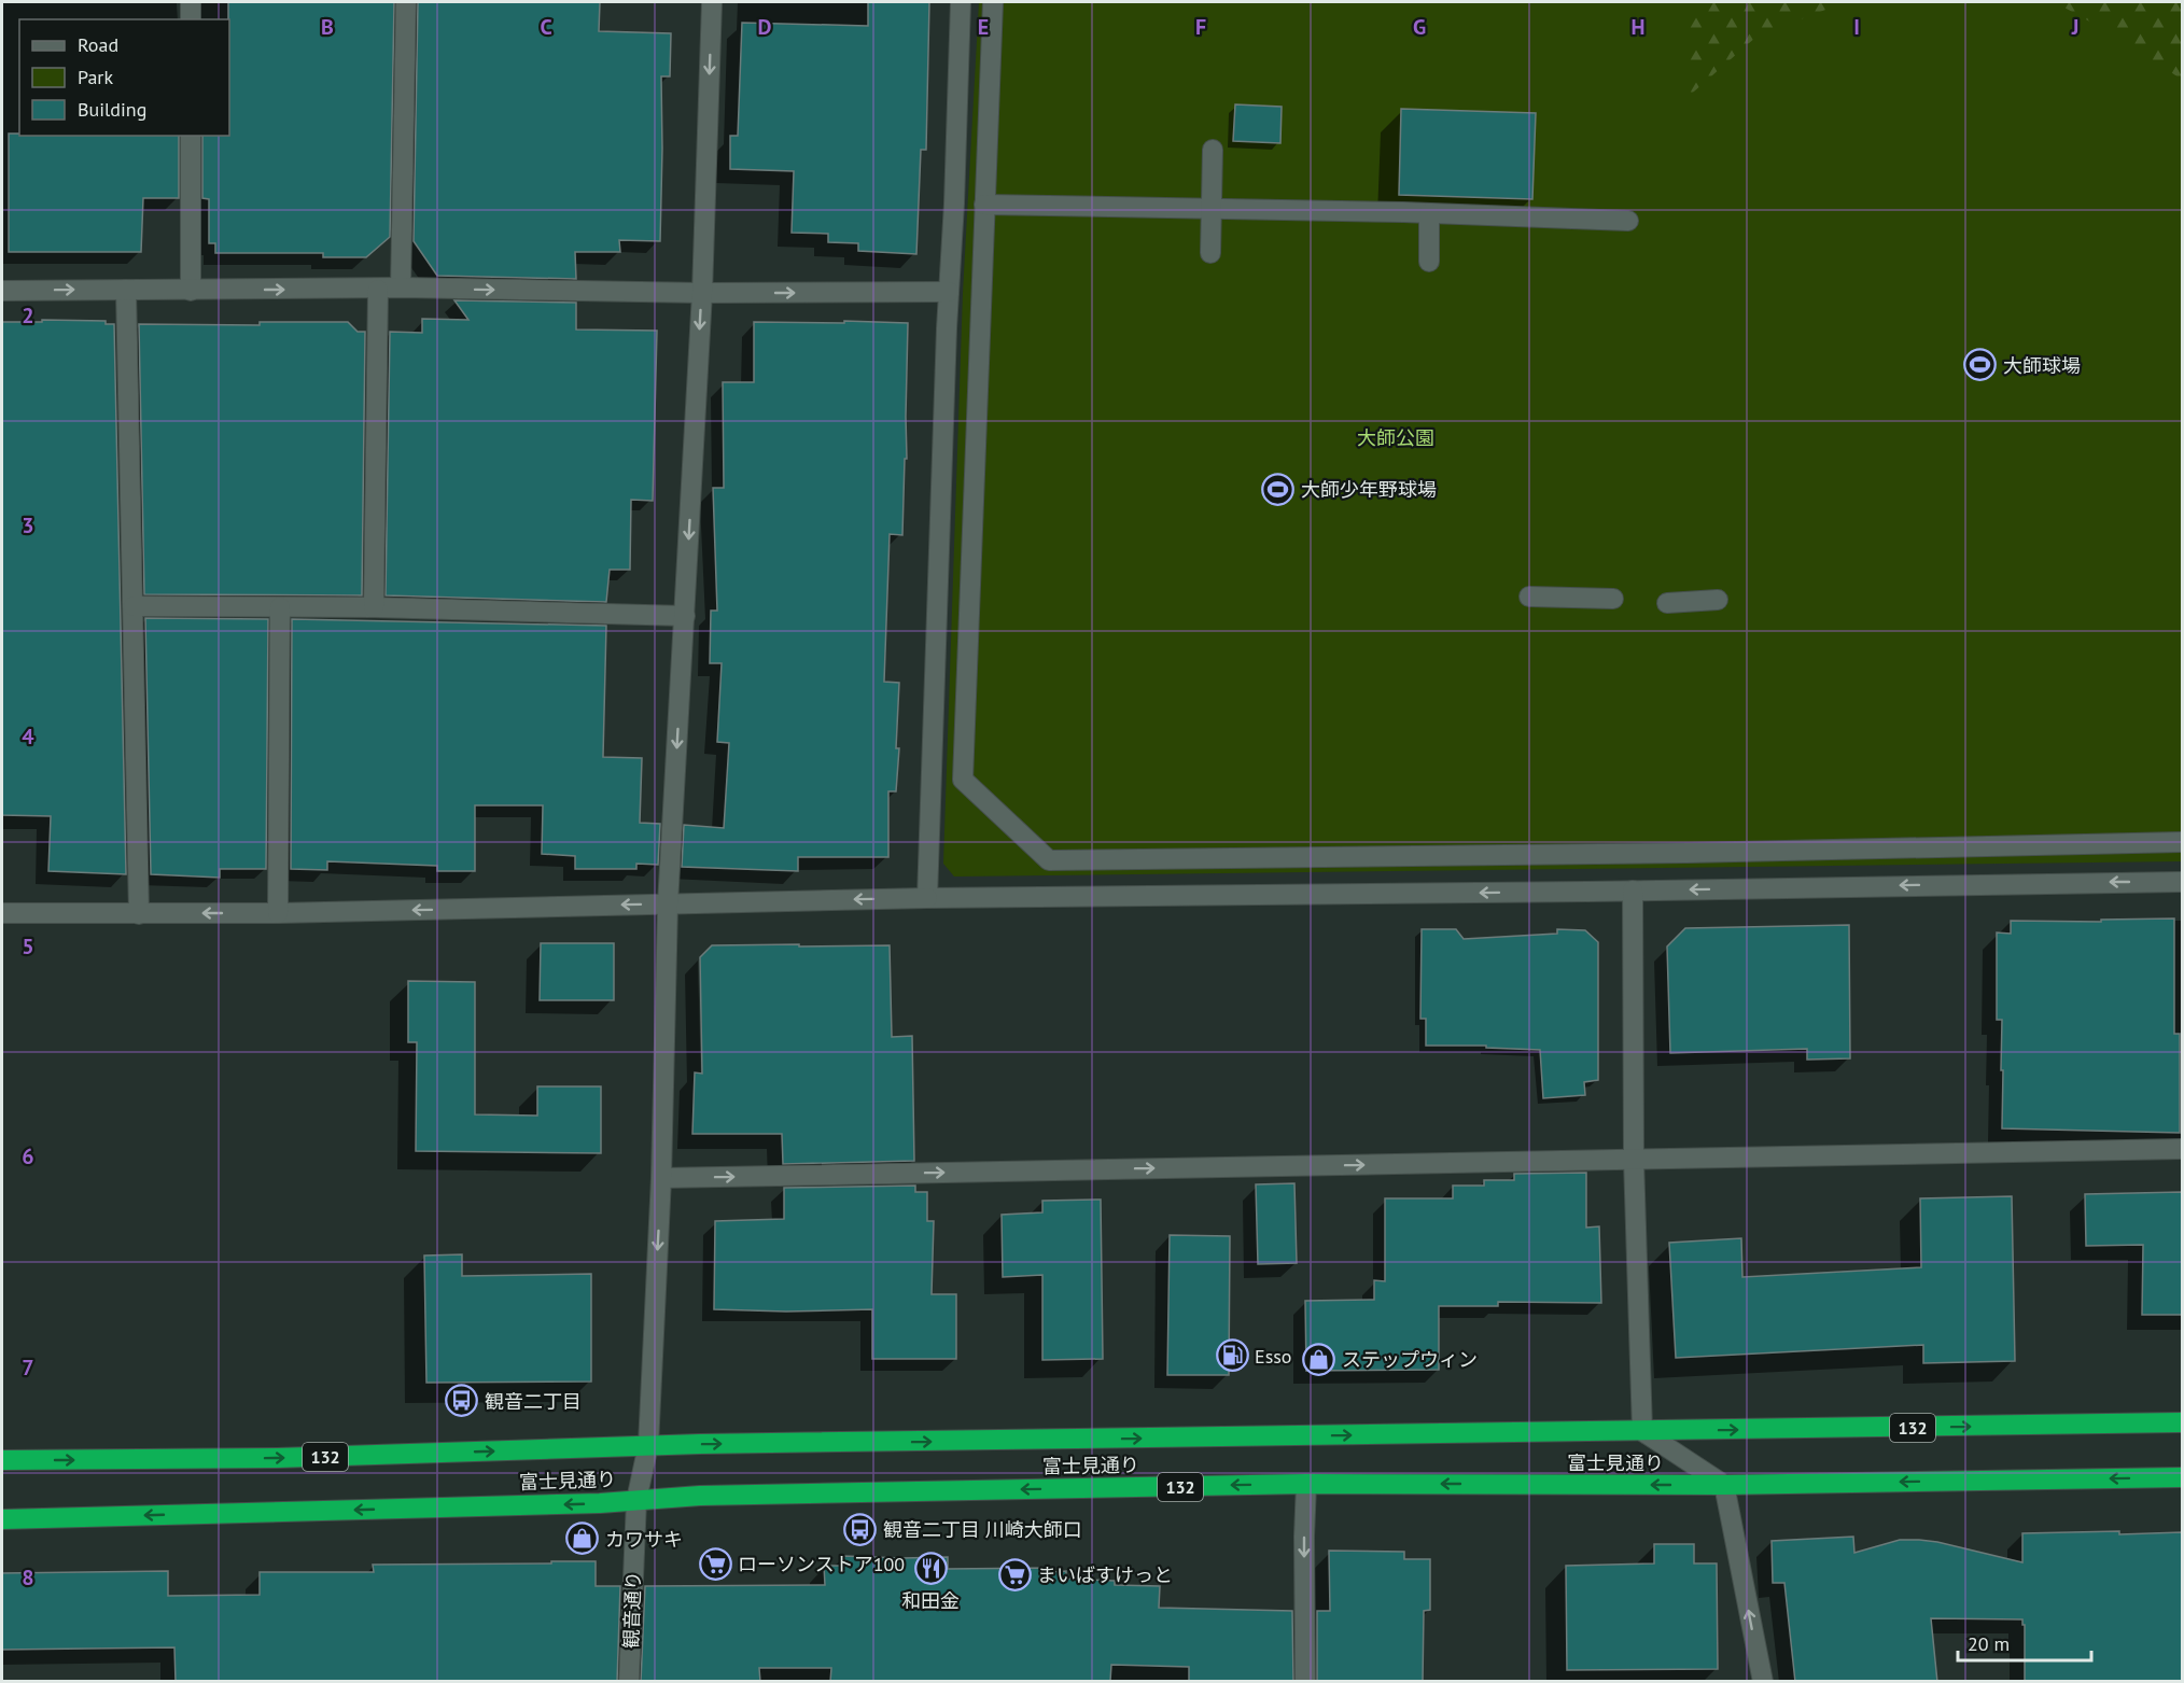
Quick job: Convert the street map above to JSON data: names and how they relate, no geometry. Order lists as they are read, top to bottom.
{
  "streets": {
    "highway": ["132", "富士見通り"],
    "street": ["観音通り"]
  },
  "crossings": [
    ["富士見通り", "観音通り"]
  ],
  "one_way": ["観音通り"],
  "parks": ["大師公園"],
  "places": {
    "sports": ["大師球場", "大師少年野球場"],
    "fuel station": ["Esso"],
    "shop": ["ステップウィン", "カワサキ"],
    "bus stop": ["観音二丁目", "観音二丁目 川崎大師口"],
    "supermarket": ["ローソンストア100", "まいばすけっと"],
    "restaurant": ["和田金"]
  },
  "legend": ["Road", "Park", "Building"],
  "scale_bar": "20 m",
  "grid": {
    "columns": [
      "B",
      "C",
      "D",
      "E",
      "F",
      "G",
      "H",
      "I",
      "J"
    ],
    "rows": [
      "2",
      "3",
      "4",
      "5",
      "6",
      "7",
      "8"
    ]
  }
}
